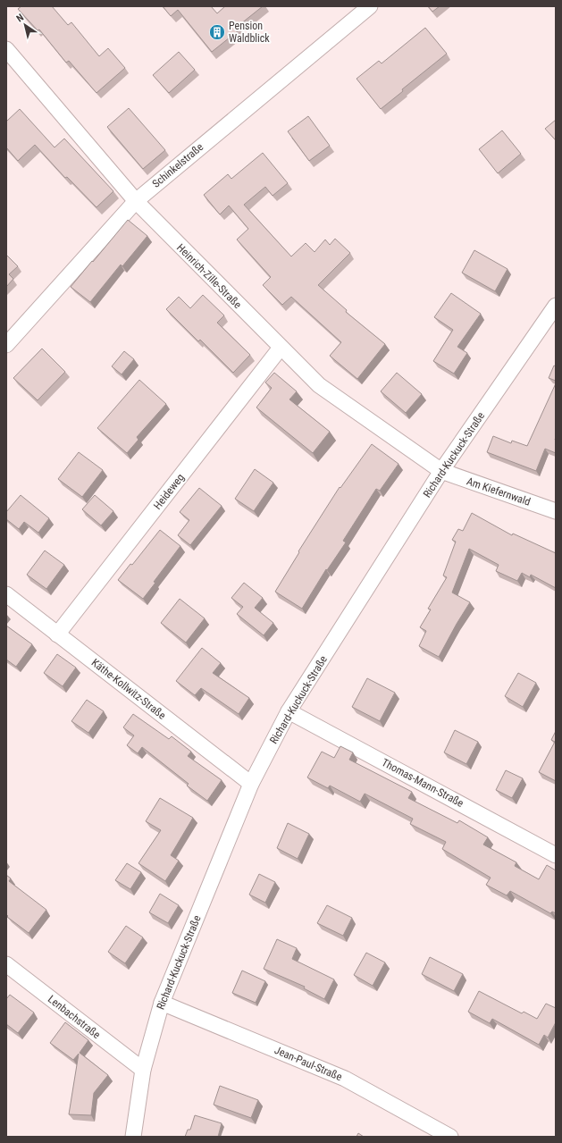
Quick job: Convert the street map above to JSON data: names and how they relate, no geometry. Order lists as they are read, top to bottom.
{
  "streets": {
    "street": [
      "Schinkelstraße",
      "Heinrich-Zille-Straße",
      "Richard-Kuckuck-Straße",
      "Heideweg",
      "Am Kiefernwald",
      "Käthe-Kollwitz-Straße",
      "Thomas-Mann-Straße",
      "Lenbachstraße",
      "Jean-Paul-Straße"
    ]
  },
  "crossings": [
    ["Schinkelstraße", "Heinrich-Zille-Straße"],
    ["Heinrich-Zille-Straße", "Richard-Kuckuck-Straße"],
    ["Heinrich-Zille-Straße", "Heideweg"],
    ["Heinrich-Zille-Straße", "Am Kiefernwald"],
    ["Richard-Kuckuck-Straße", "Am Kiefernwald"],
    ["Richard-Kuckuck-Straße", "Käthe-Kollwitz-Straße"],
    ["Richard-Kuckuck-Straße", "Thomas-Mann-Straße"],
    ["Richard-Kuckuck-Straße", "Lenbachstraße"],
    ["Richard-Kuckuck-Straße", "Jean-Paul-Straße"],
    ["Heideweg", "Käthe-Kollwitz-Straße"]
  ],
  "places": {
    "building": ["Pension Waldblick"]
  },
  "north": "top left"
}
